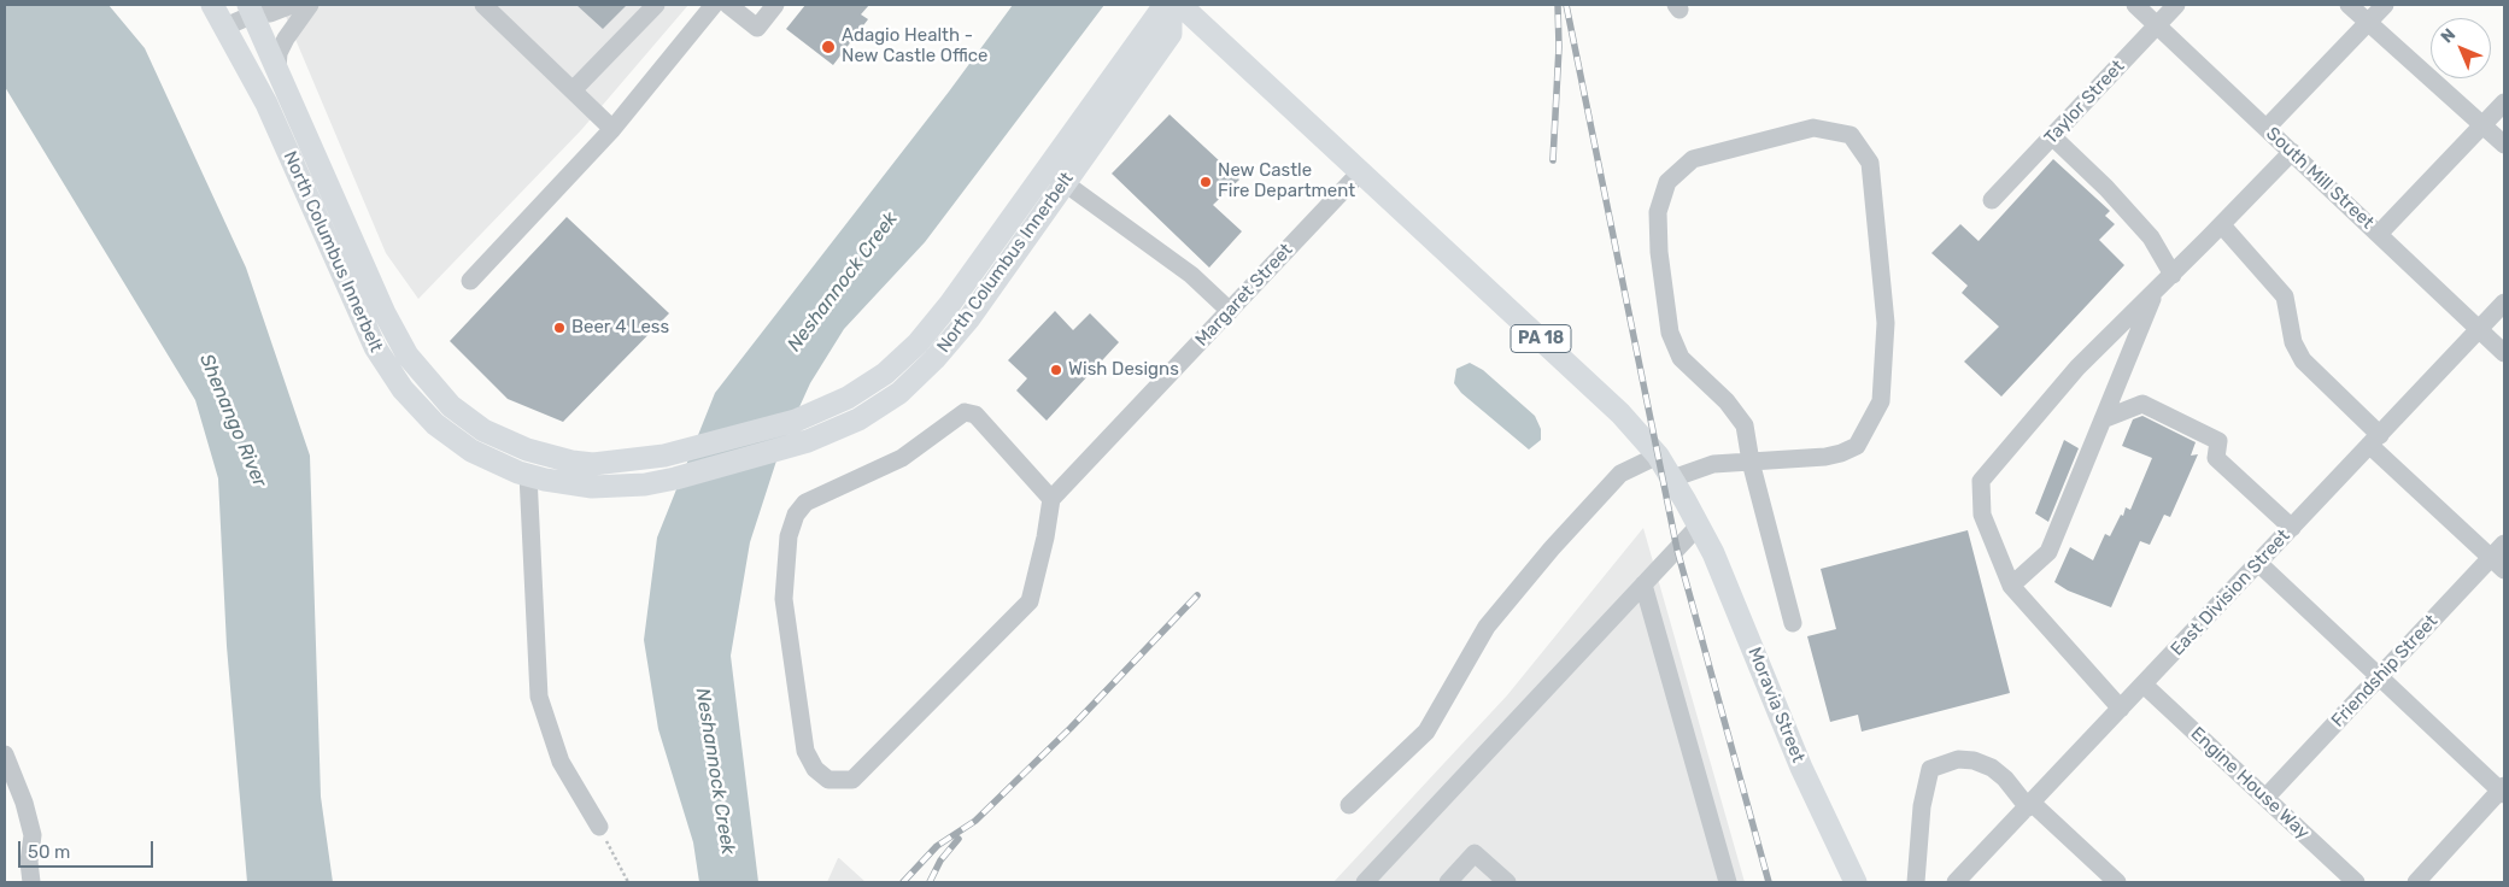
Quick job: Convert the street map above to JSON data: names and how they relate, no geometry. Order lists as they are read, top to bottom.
{
  "streets": {
    "main road": ["North Columbus Innerbelt", "PA 18", "Moravia Street"],
    "street": [
      "Taylor Street",
      "South Mill Street",
      "Margaret Street",
      "East Division Street",
      "Friendship Street",
      "Engine House Way"
    ]
  },
  "crossings": [
    ["Taylor Street", "South Mill Street"],
    ["South Mill Street", "East Division Street"],
    ["Margaret Street", "PA 18"],
    ["PA 18", "Moravia Street"],
    ["East Division Street", "Engine House Way"],
    ["Friendship Street", "Engine House Way"]
  ],
  "water": ["Neshannock Creek", "Shenango River"],
  "places": [
    "Adagio Health - New Castle Office",
    "New Castle Fire Department",
    "Beer 4 Less",
    "Wish Designs"
  ],
  "scale_bar": "50 m",
  "north": "top left"
}
